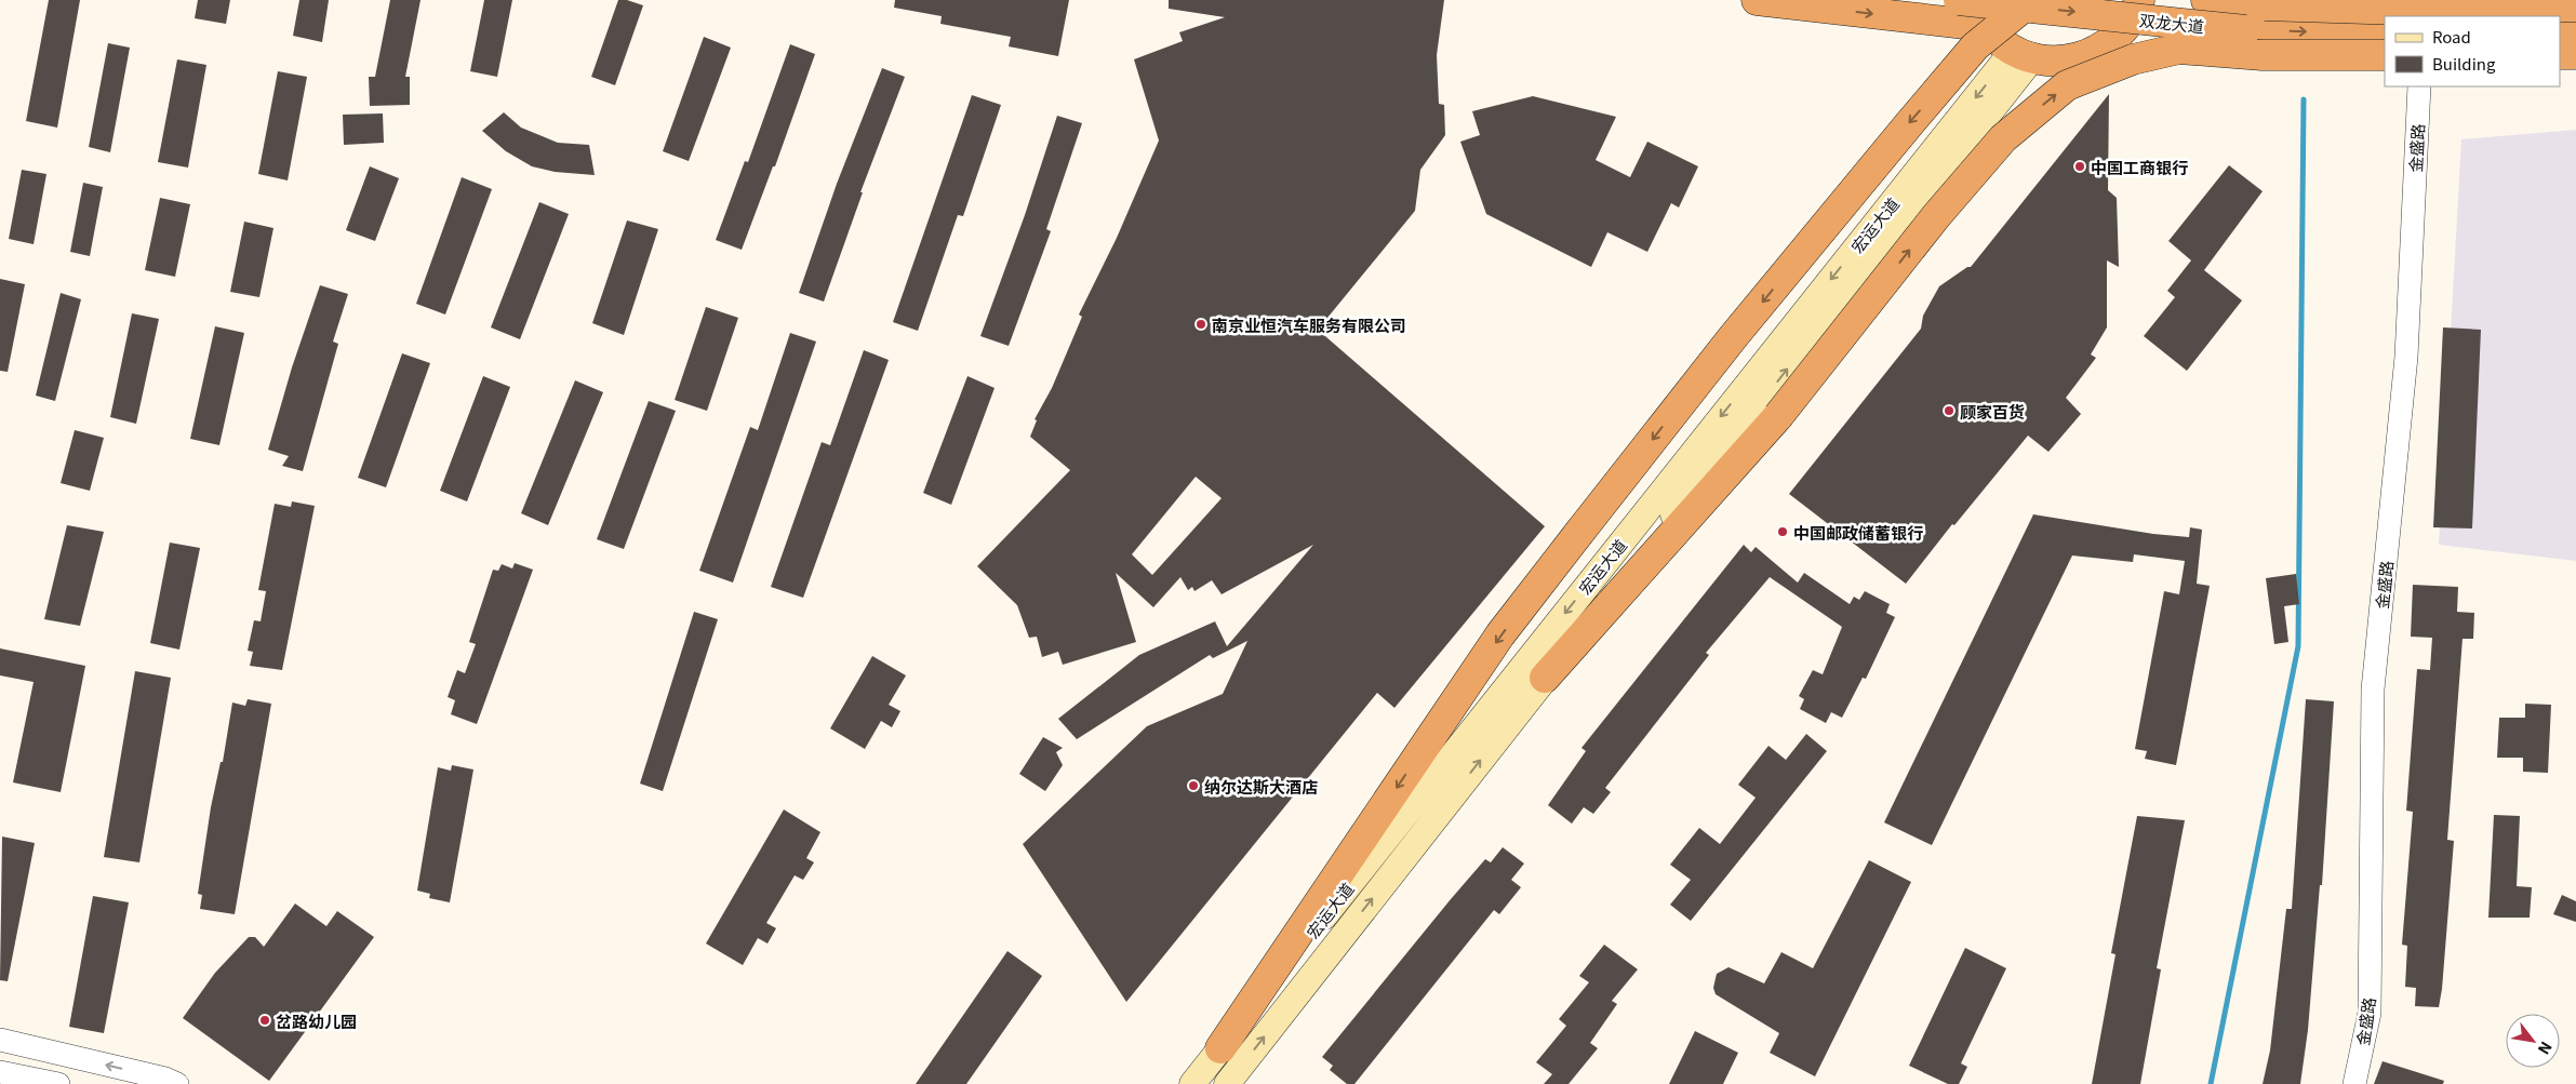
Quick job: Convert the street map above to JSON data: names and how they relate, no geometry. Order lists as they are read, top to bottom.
{
  "streets": {
    "highway": ["双龙大道"],
    "main road": ["宏运大道"],
    "street": ["金盛路"]
  },
  "places": [
    "中国工商银行",
    "南京业恒汽车服务有限公司",
    "顾家百货",
    "中国邮政储蓄银行",
    "纳尔达斯大酒店",
    "岔路幼儿园"
  ],
  "legend": ["Road", "Building"],
  "north": "bottom right"
}
